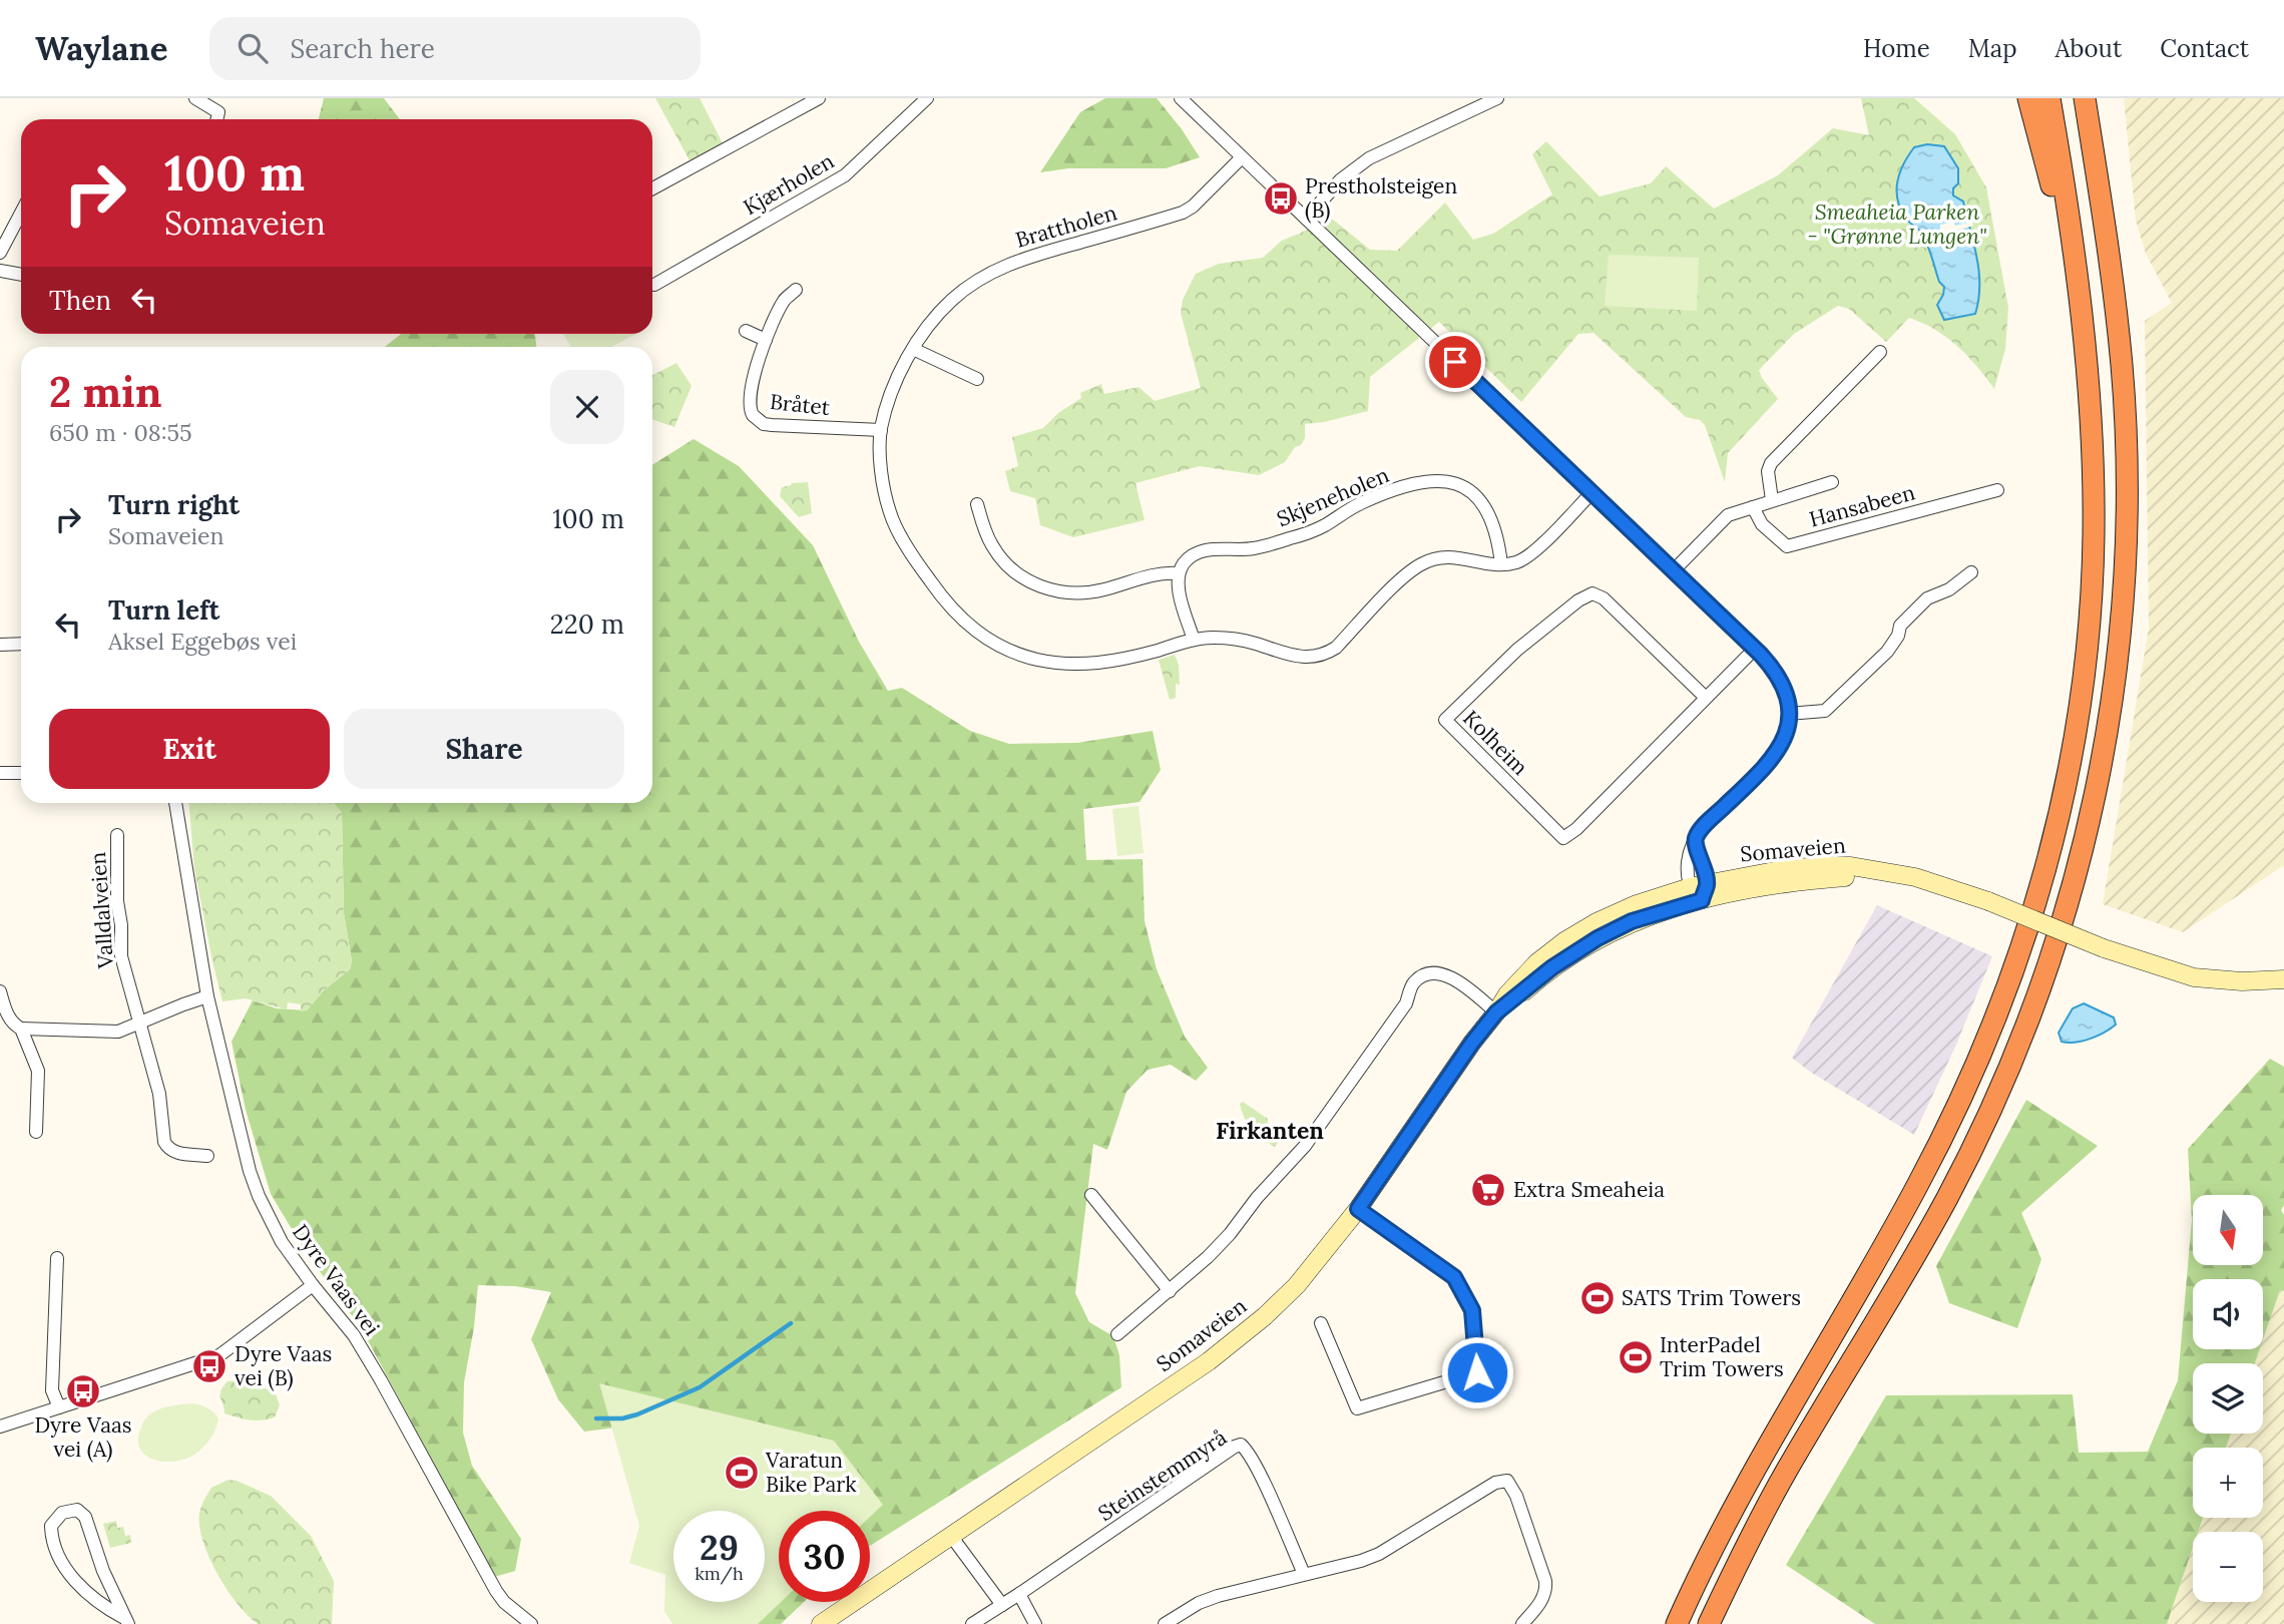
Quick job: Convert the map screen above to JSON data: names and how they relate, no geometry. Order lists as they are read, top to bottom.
{
  "streets": {
    "main road": ["Somaveien"],
    "street": [
      "Kjærholen",
      "Brattholen",
      "Bråtet",
      "Skjeneholen",
      "Hansabeen",
      "Kolheim",
      "Valldalveien",
      "Dyre Vaas vei",
      "Steinstemmyrå"
    ]
  },
  "crossings": [
    ["Brattholen", "Bråtet"]
  ],
  "districts": ["Firkanten"],
  "parks": ["Smeaheia Parken - \"Grønne Lungen\""],
  "places": {
    "bus stop": ["Prestholsteigen (B)", "Dyre Vaas vei (B)", "Dyre Vaas vei (A)"],
    "supermarket": ["Extra Smeaheia"],
    "sports": ["SATS Trim Towers", "InterPadel Trim Towers", "Varatun Bike Park"]
  },
  "north": "bottom",
  "page": {
    "header": "Waylane",
    "search": "Search here",
    "nav": [
      "Home",
      "Map",
      "About",
      "Contact"
    ],
    "turn": ["100 m", "Somaveien"],
    "then": "Then",
    "heading": ["2 min", "650 m · 08:55"],
    "list": [
      {
        "name": "Turn right",
        "note": "Somaveien",
        "value": "100 m"
      },
      {
        "name": "Turn left",
        "note": "Aksel Eggebøs vei",
        "value": "220 m"
      }
    ],
    "buttons": ["Exit", "Share"],
    "map_buttons": ["+", "−"],
    "speed": "29 km/h",
    "limit": "30"
  }
}
